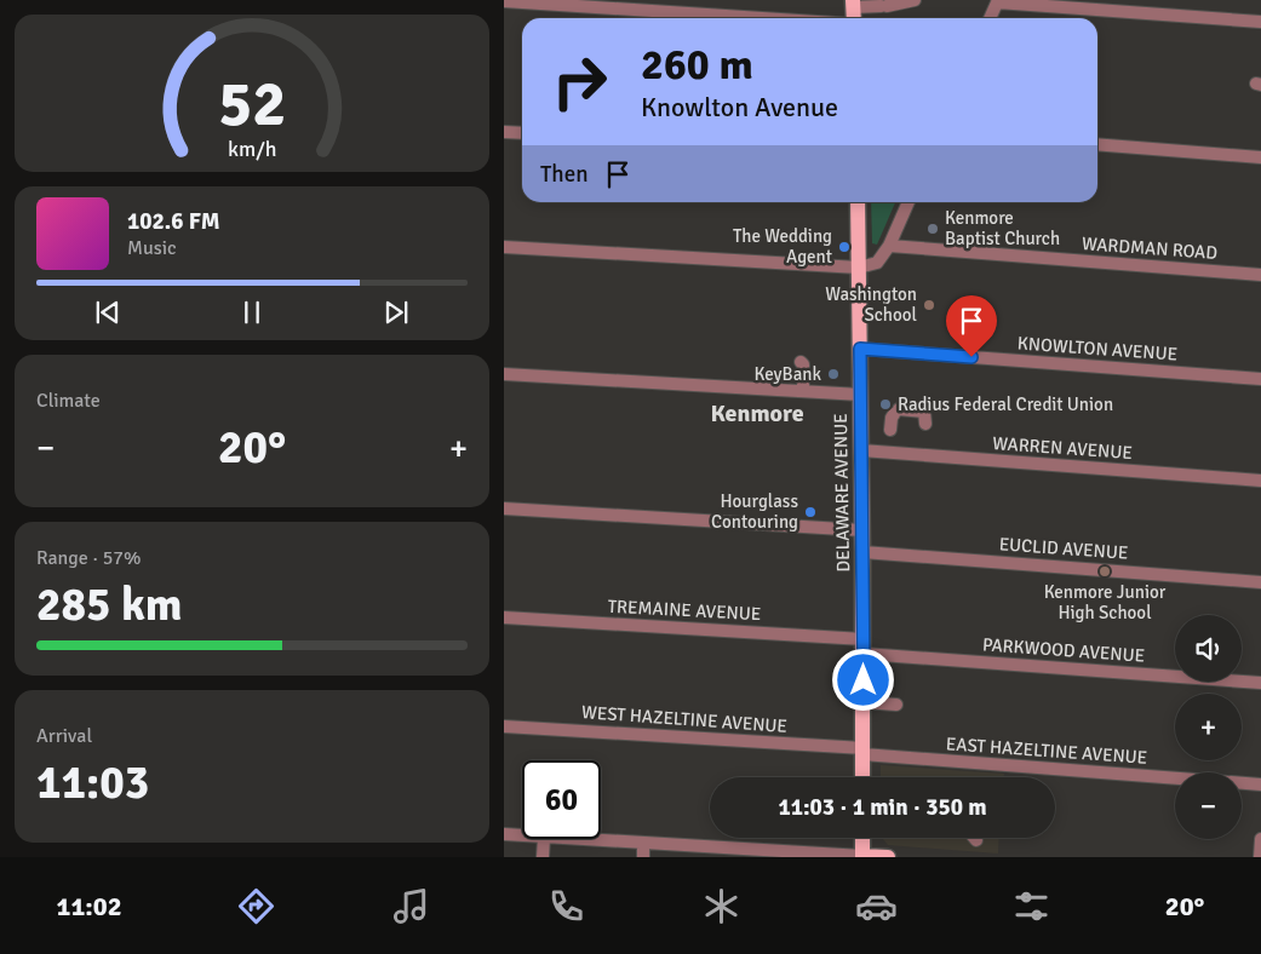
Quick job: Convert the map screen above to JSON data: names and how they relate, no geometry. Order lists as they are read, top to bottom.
{
  "streets": {
    "main road": ["DELAWARE AVENUE"],
    "street": [
      "WARDMAN ROAD",
      "KNOWLTON AVENUE",
      "WARREN AVENUE",
      "EUCLID AVENUE",
      "TREMAINE AVENUE",
      "PARKWOOD AVENUE",
      "WEST HAZELTINE AVENUE",
      "EAST HAZELTINE AVENUE"
    ]
  },
  "crossings": [
    ["KNOWLTON AVENUE", "DELAWARE AVENUE"],
    ["WARREN AVENUE", "DELAWARE AVENUE"],
    ["DELAWARE AVENUE", "EUCLID AVENUE"],
    ["DELAWARE AVENUE", "TREMAINE AVENUE"],
    ["DELAWARE AVENUE", "PARKWOOD AVENUE"],
    ["DELAWARE AVENUE", "WEST HAZELTINE AVENUE"],
    ["DELAWARE AVENUE", "EAST HAZELTINE AVENUE"],
    ["TREMAINE AVENUE", "PARKWOOD AVENUE"],
    ["WEST HAZELTINE AVENUE", "EAST HAZELTINE AVENUE"]
  ],
  "districts": ["Kenmore"],
  "places": [
    "Kenmore Baptist Church",
    "The Wedding Agent",
    "Washington School",
    "KeyBank",
    "Radius Federal Credit Union",
    "Hourglass Contouring",
    "Kenmore Junior High School"
  ],
  "page": {
    "turn": ["260 m", "Knowlton Avenue"],
    "then": "Then",
    "song": ["102.6 FM", "Music"],
    "tile": [
      "Climate",
      ["Range · 57%", "285 km"],
      ["Arrival", "11:03"]
    ],
    "heat": ["−", "20°", "+"],
    "map_buttons": ["+", "−"],
    "limit": "60",
    "trip": "11:03 · 1 min · 350 m",
    "tabs": ["11:02", "20°"],
    "gauge": ["52", "km/h"]
  }
}
